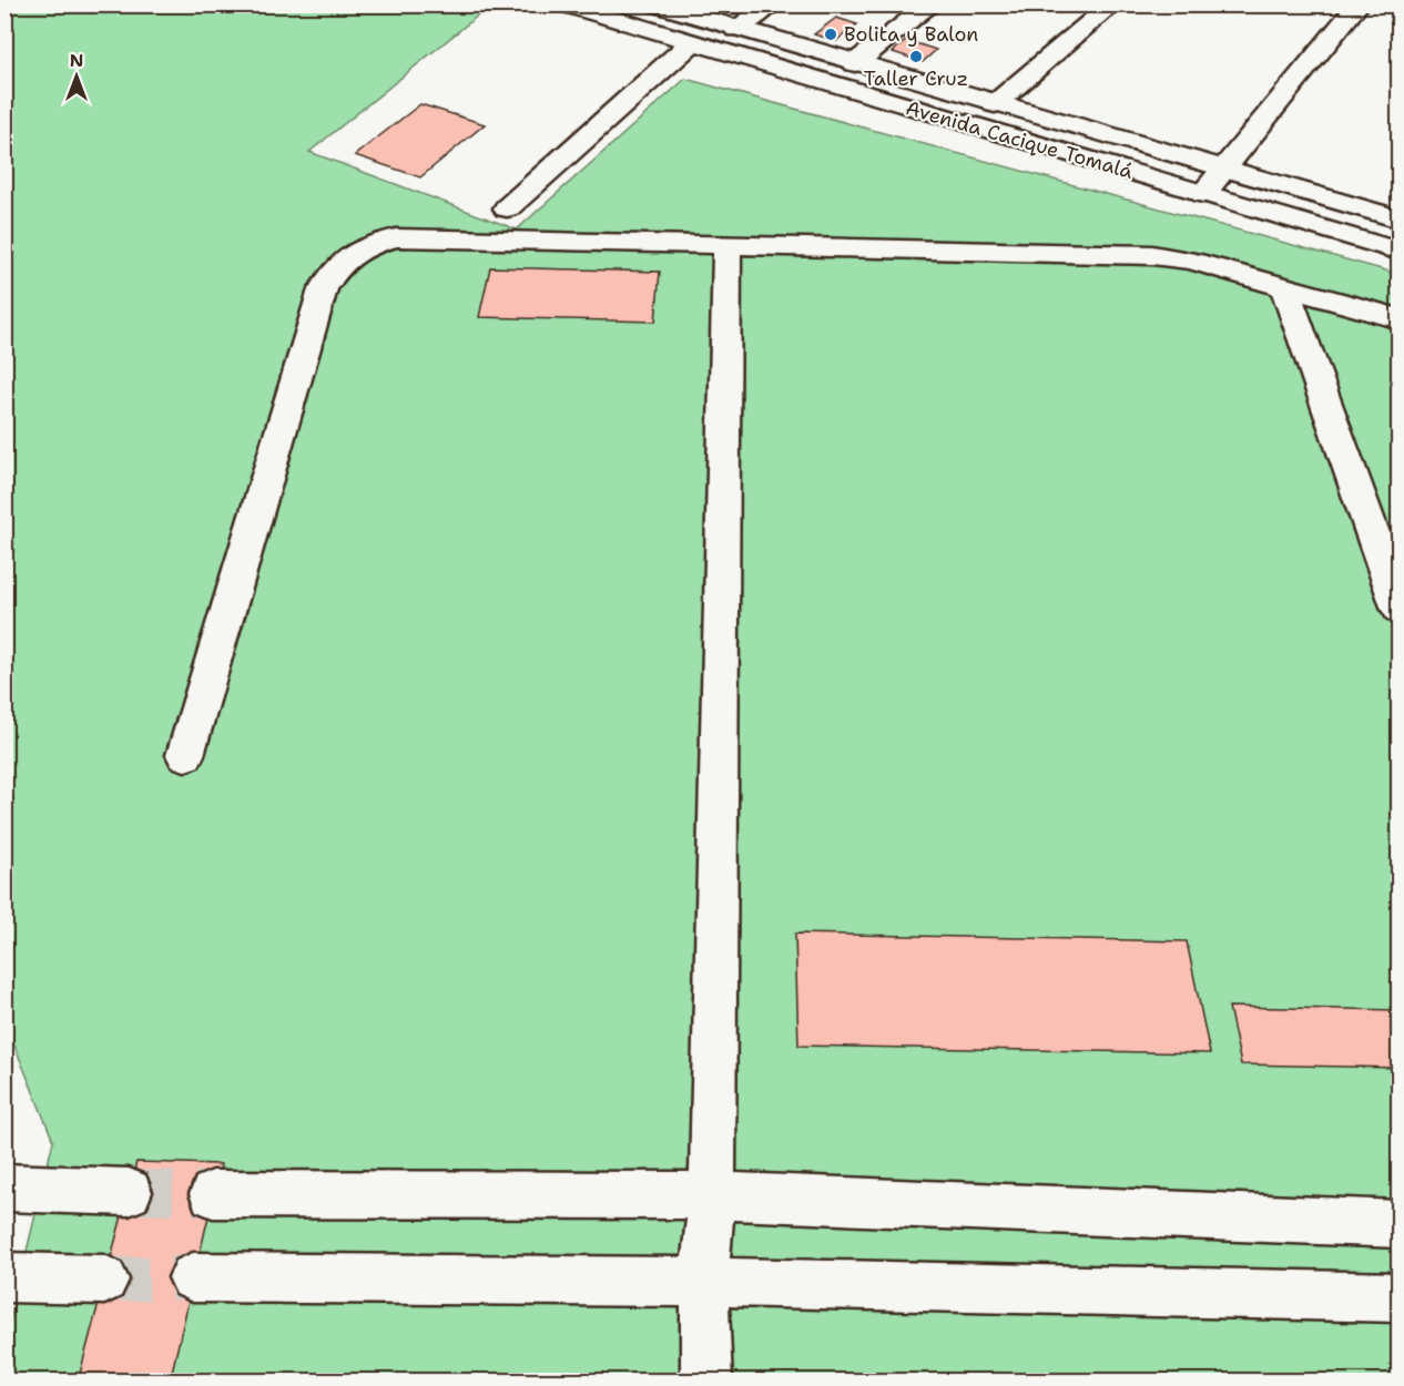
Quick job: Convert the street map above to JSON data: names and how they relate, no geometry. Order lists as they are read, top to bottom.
{
  "streets": {
    "main road": ["Avenida Cacique Tomalá"]
  },
  "places": ["Bolita y Balon", "Taller Cruz"],
  "north": "top"
}
